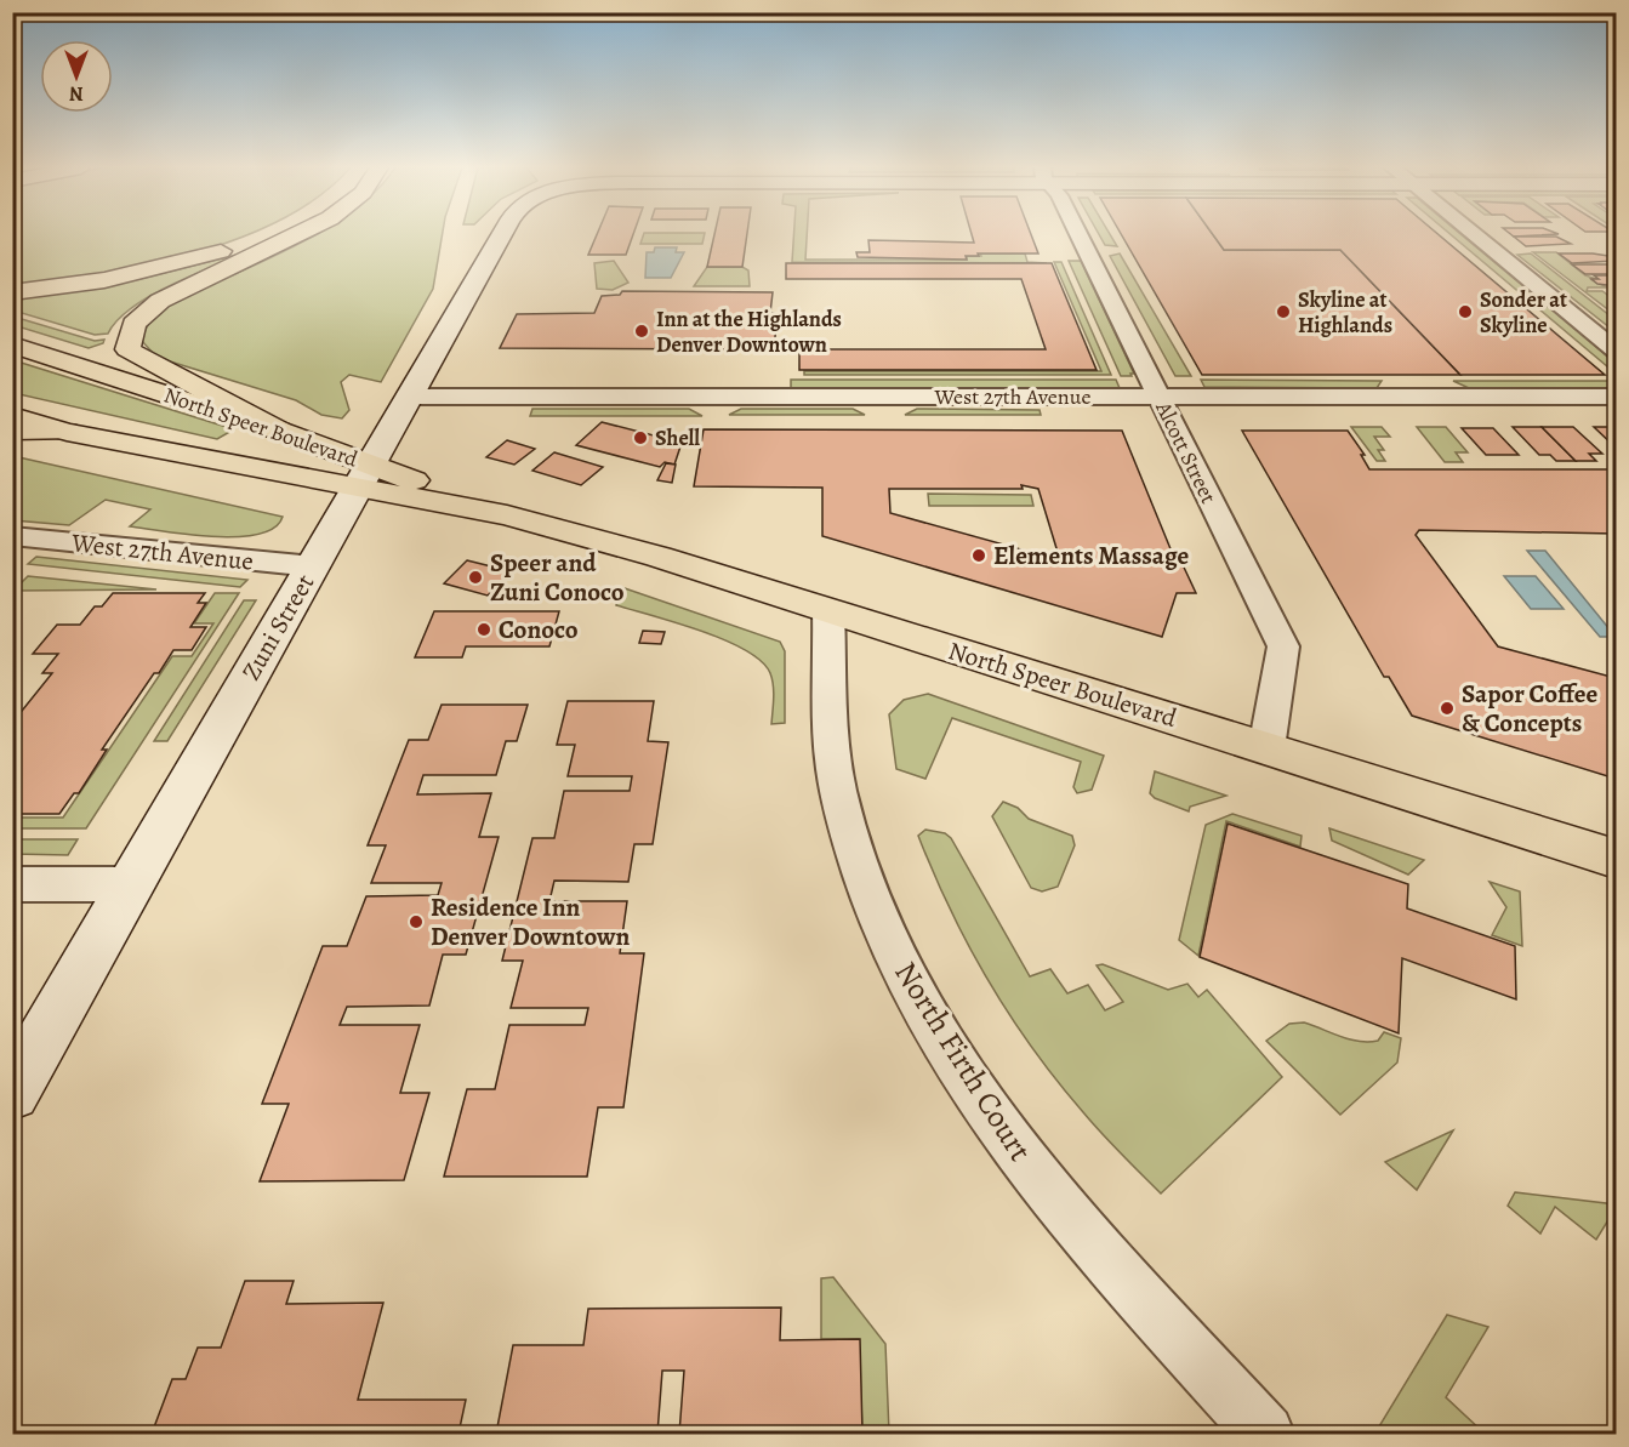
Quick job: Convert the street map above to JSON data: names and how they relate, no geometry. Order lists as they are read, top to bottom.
{
  "streets": {
    "main road": ["North Speer Boulevard"],
    "street": [
      "West 27th Avenue",
      "Alcott Street",
      "Zuni Street",
      "North Firth Court"
    ]
  },
  "crossings": [
    ["West 27th Avenue", "Alcott Street"],
    ["West 27th Avenue", "Zuni Street"],
    ["North Speer Boulevard", "Alcott Street"],
    ["North Speer Boulevard", "Zuni Street"],
    ["North Speer Boulevard", "North Firth Court"]
  ],
  "places": [
    "Skyline at Highlands",
    "Sonder at Skyline",
    "Inn at the Highlands Denver Downtown",
    "Shell",
    "Elements Massage",
    "Speer and Zuni Conoco",
    "Conoco",
    "Sapor Coffee & Concepts",
    "Residence Inn Denver Downtown"
  ],
  "north": "bottom"
}
